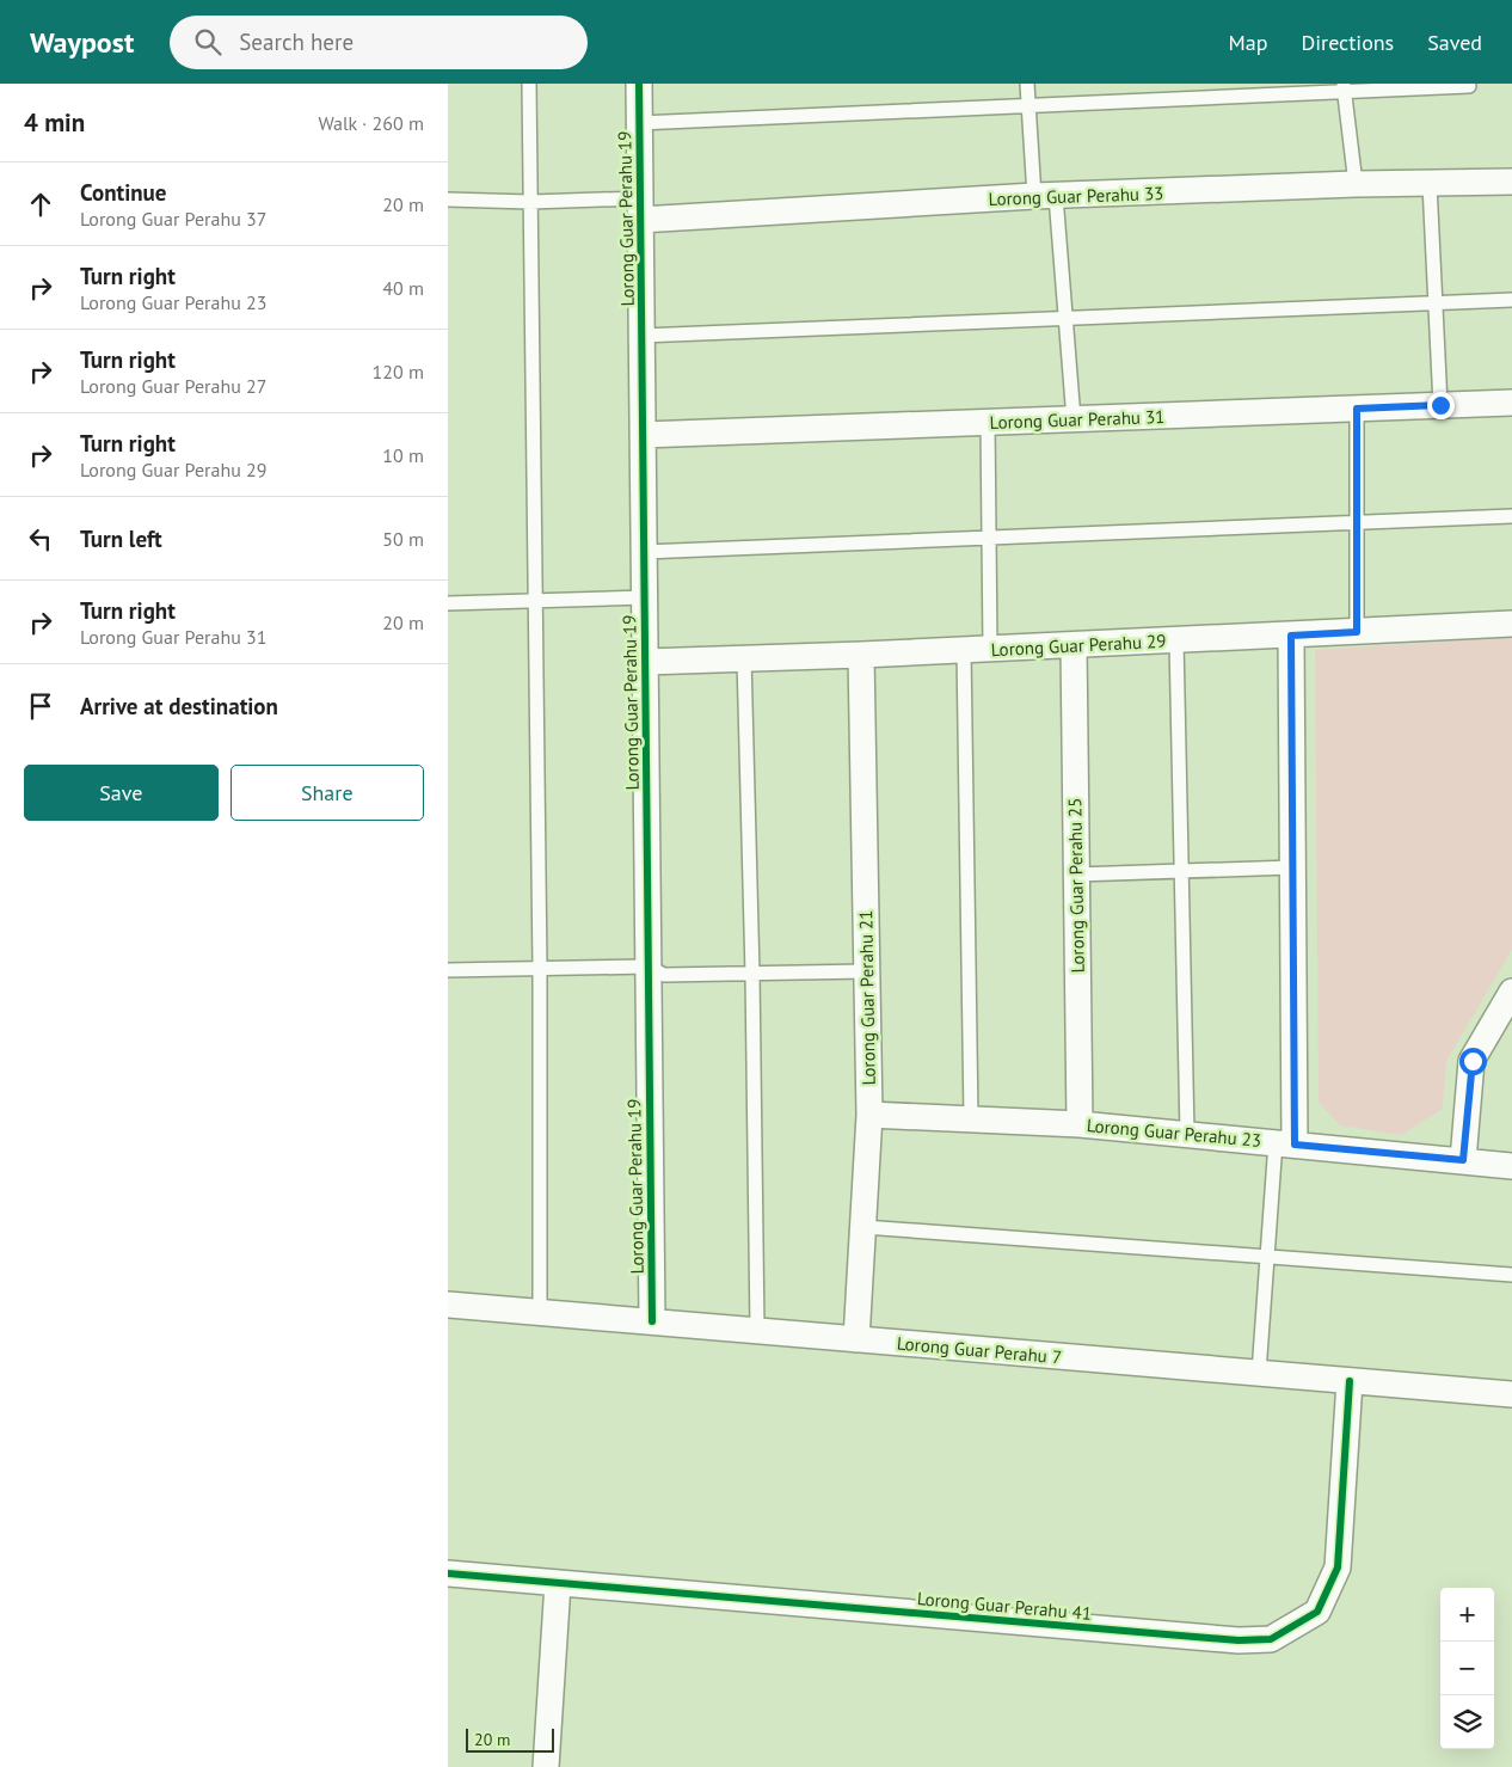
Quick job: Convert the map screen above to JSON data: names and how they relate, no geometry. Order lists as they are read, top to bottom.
{
  "streets": {
    "street": [
      "Lorong Guar Perahu 33",
      "Lorong Guar Perahu 19",
      "Lorong Guar Perahu 31",
      "Lorong Guar Perahu 29",
      "Lorong Guar Perahu 25",
      "Lorong Guar Perahu 21",
      "Lorong Guar Perahu 23",
      "Lorong Guar Perahu 7",
      "Lorong Guar Perahu 41"
    ]
  },
  "crossings": [
    ["Lorong Guar Perahu 33", "Lorong Guar Perahu 19"],
    ["Lorong Guar Perahu 19", "Lorong Guar Perahu 31"],
    ["Lorong Guar Perahu 19", "Lorong Guar Perahu 29"],
    ["Lorong Guar Perahu 19", "Lorong Guar Perahu 7"],
    ["Lorong Guar Perahu 29", "Lorong Guar Perahu 25"],
    ["Lorong Guar Perahu 29", "Lorong Guar Perahu 21"],
    ["Lorong Guar Perahu 25", "Lorong Guar Perahu 23"],
    ["Lorong Guar Perahu 21", "Lorong Guar Perahu 23"],
    ["Lorong Guar Perahu 21", "Lorong Guar Perahu 7"],
    ["Lorong Guar Perahu 7", "Lorong Guar Perahu 41"]
  ],
  "scale_bar": "20 m",
  "page": {
    "header": "Waypost",
    "search": "Search here",
    "nav": ["Map", "Directions", "Saved"],
    "heading": ["4 min", "Walk · 260 m"],
    "list": [
      ["Continue", "Lorong Guar Perahu 37", "20 m"],
      ["Turn right", "Lorong Guar Perahu 23", "40 m"],
      ["Turn right", "Lorong Guar Perahu 27", "120 m"],
      ["Turn right", "Lorong Guar Perahu 29", "10 m"],
      ["Turn left", "50 m"],
      ["Turn right", "Lorong Guar Perahu 31", "20 m"],
      "Arrive at destination"
    ],
    "buttons": ["Save", "Share"],
    "map_buttons": ["+", "−"],
    "scale": "20 m"
  }
}
